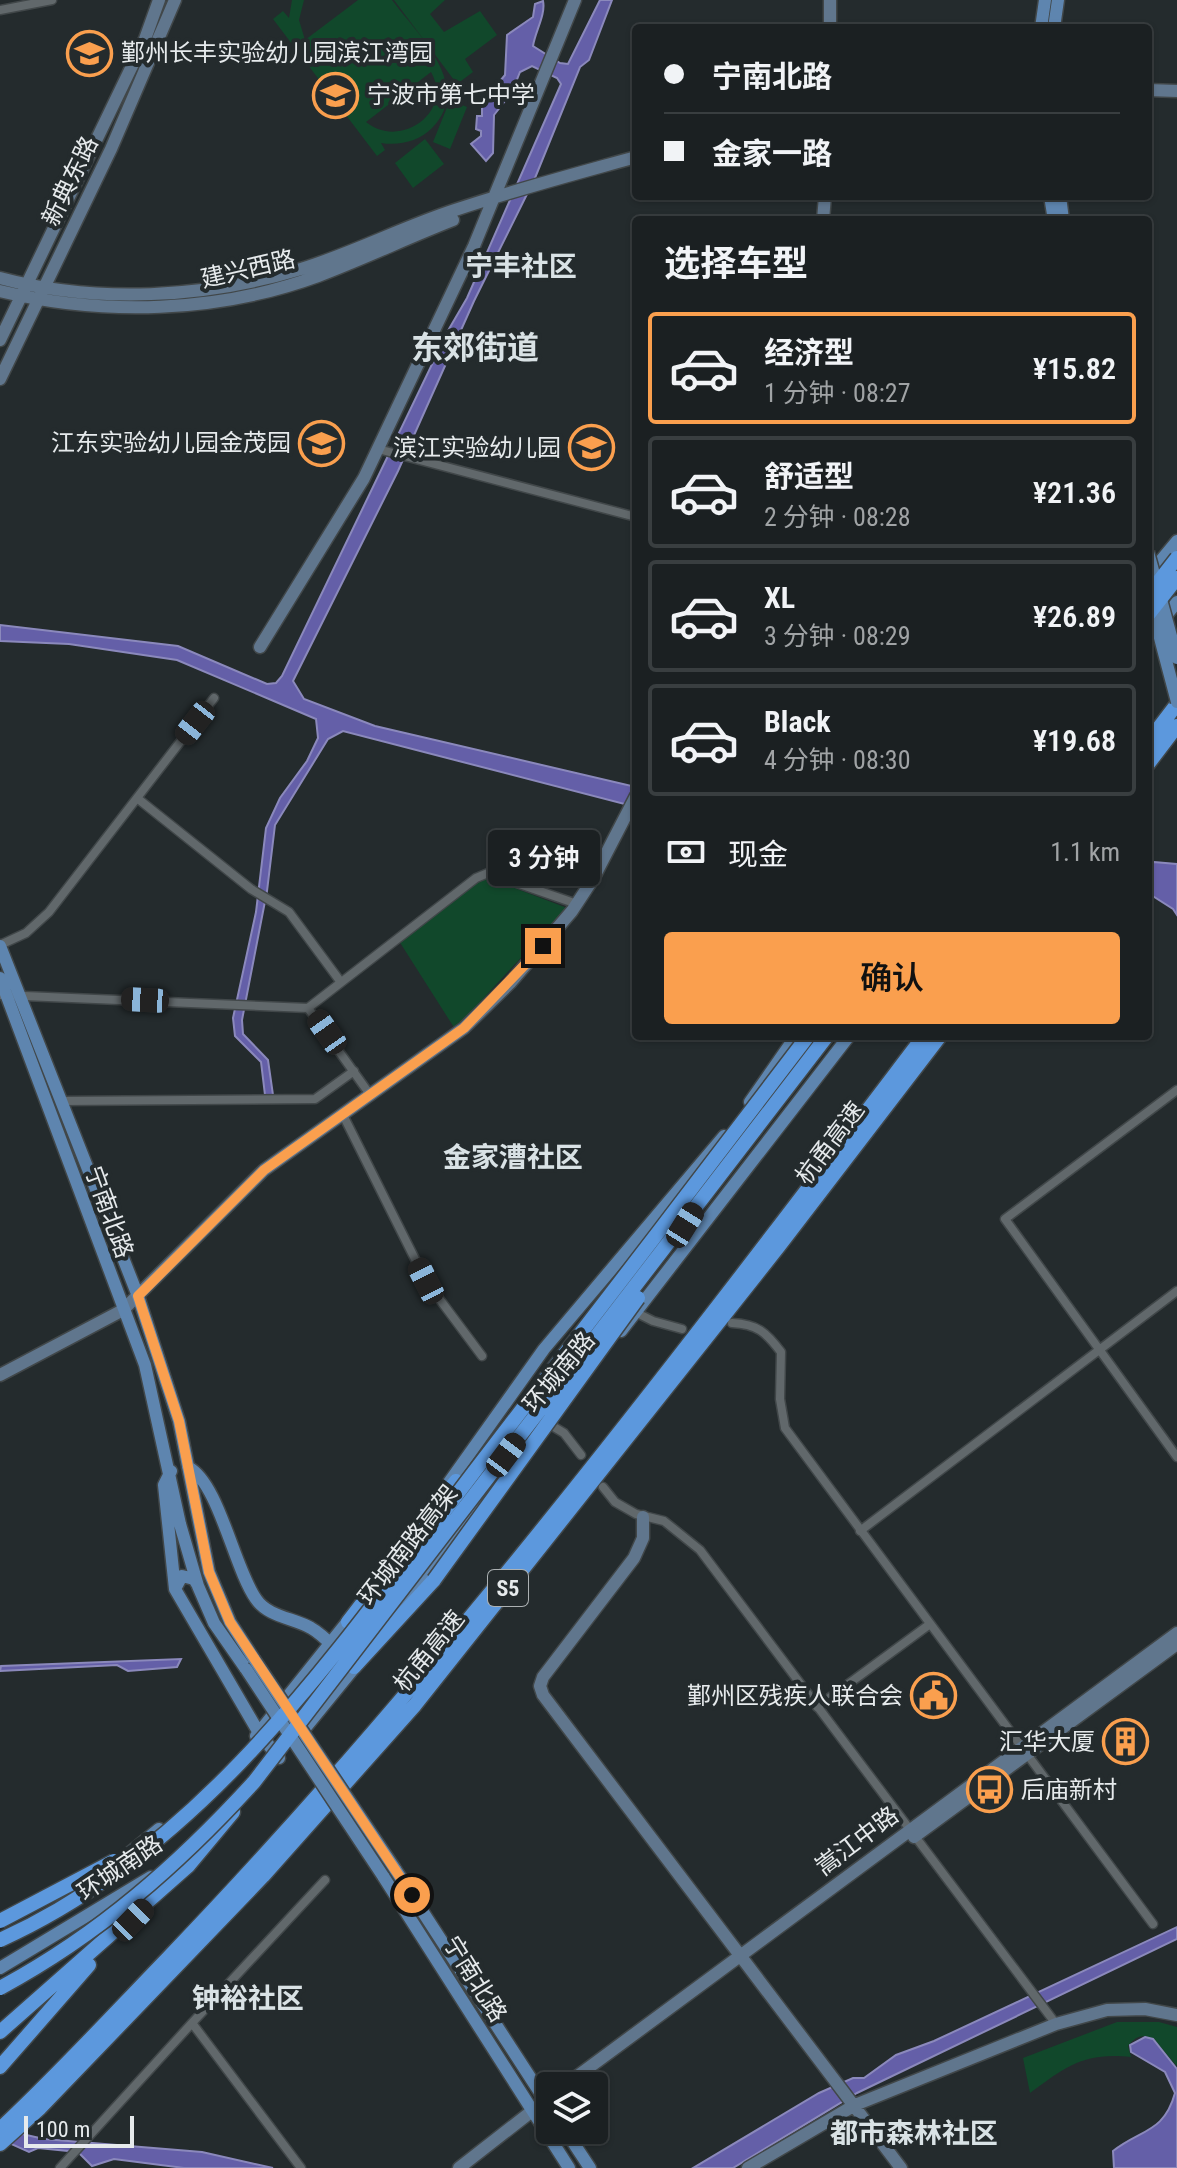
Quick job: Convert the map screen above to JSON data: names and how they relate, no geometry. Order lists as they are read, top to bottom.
{
  "streets": {
    "highway": ["杭甬高速", "环城南路高架", "S5"],
    "main road": ["宁南北路", "环城南路"],
    "street": ["新典东路", "建兴西路", "嵩江中路"]
  },
  "crossings": [
    ["新典东路", "建兴西路"],
    ["环城南路", "环城南路高架"]
  ],
  "districts": [
    "宁丰社区",
    "东郊街道",
    "金家漕社区",
    "钟裕社区",
    "都市森林社区"
  ],
  "places": {
    "school or university": [
      "鄞州长丰实验幼儿园滨江湾园",
      "宁波市第七中学",
      "江东实验幼儿园金茂园",
      "滨江实验幼儿园"
    ],
    "public building": ["鄞州区残疾人联合会"],
    "building": ["汇华大厦"],
    "bus stop": ["后庙新村"]
  },
  "scale_bar": "100 m",
  "page": {
    "banner": ["宁南北路", "金家一路"],
    "heading": "选择车型",
    "list": [
      {
        "name": "经济型",
        "note": "1 分钟 · 08:27",
        "value": "¥15.82"
      },
      {
        "name": "舒适型",
        "note": "2 分钟 · 08:28",
        "value": "¥21.36"
      },
      {
        "name": "XL",
        "note": "3 分钟 · 08:29",
        "value": "¥26.89"
      },
      {
        "name": "Black",
        "note": "4 分钟 · 08:30",
        "value": "¥19.68"
      }
    ],
    "pay": ["现金", "1.1 km"],
    "bubble": "3 分钟",
    "buttons": "确认",
    "scale": "100 m"
  }
}
